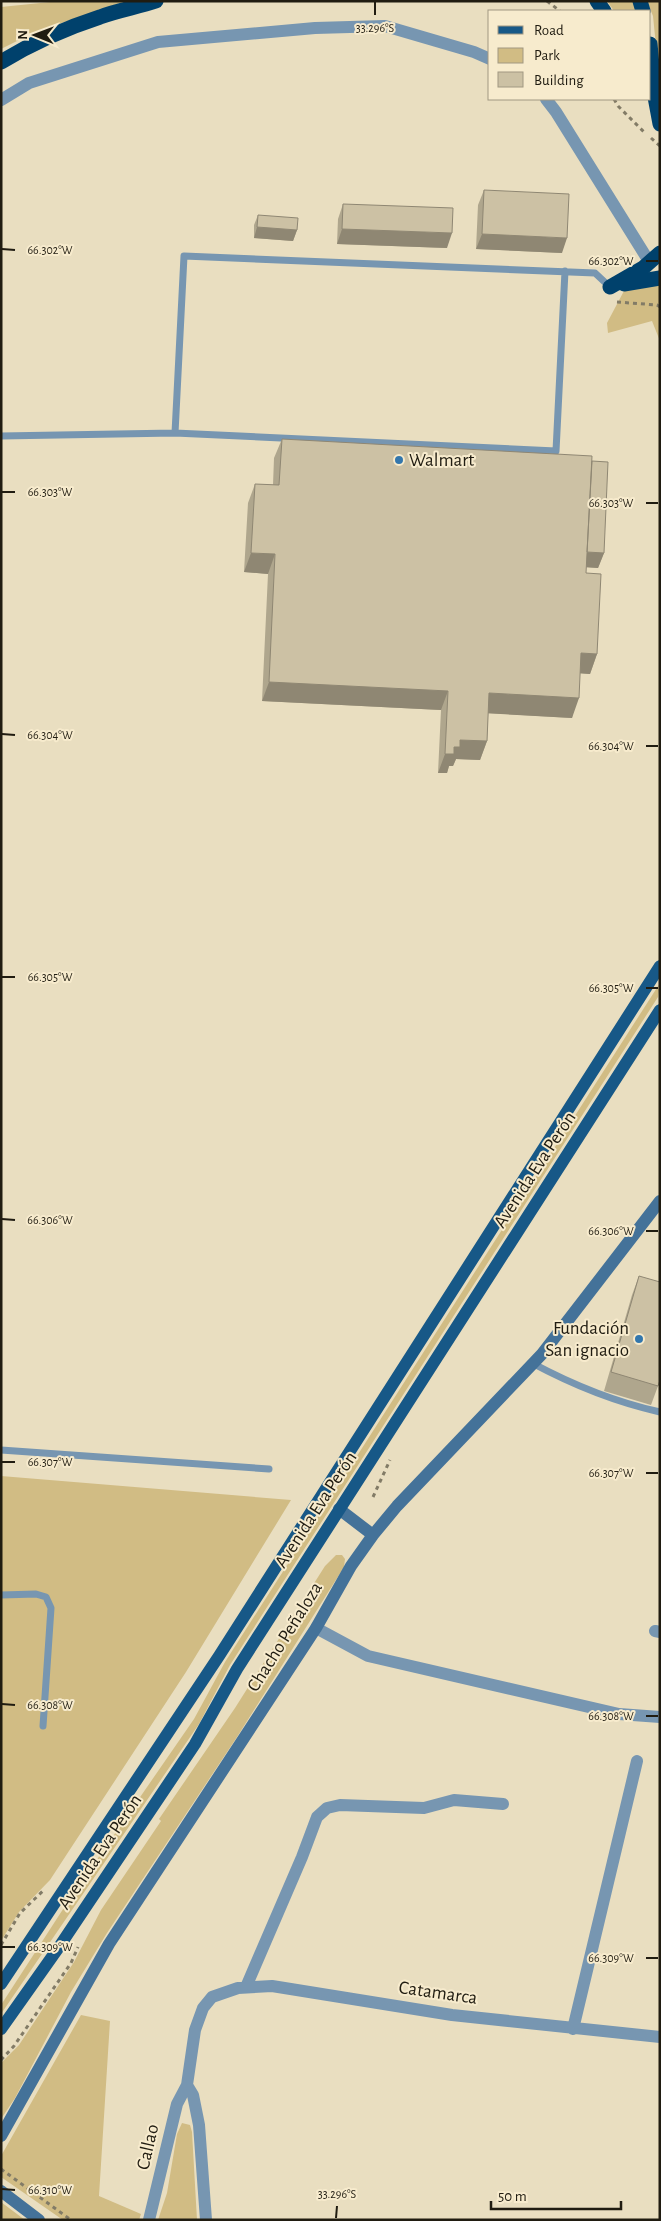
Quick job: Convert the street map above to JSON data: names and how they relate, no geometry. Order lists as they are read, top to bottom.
{
  "streets": {
    "main road": ["Avenida Eva Perón"],
    "street": ["Chacho Peñaloza", "Catamarca", "Callao"]
  },
  "crossings": [
    ["Catamarca", "Callao"]
  ],
  "places": ["Walmart", "Fundación San ignacio"],
  "legend": ["Road", "Park", "Building"],
  "scale_bar": "50 m",
  "north": "left",
  "coordinates": [
    "33.296°S",
    "66.302°W",
    "66.303°W",
    "66.304°W",
    "66.305°W",
    "66.306°W",
    "66.307°W",
    "66.308°W",
    "66.309°W",
    "66.310°W"
  ]
}
